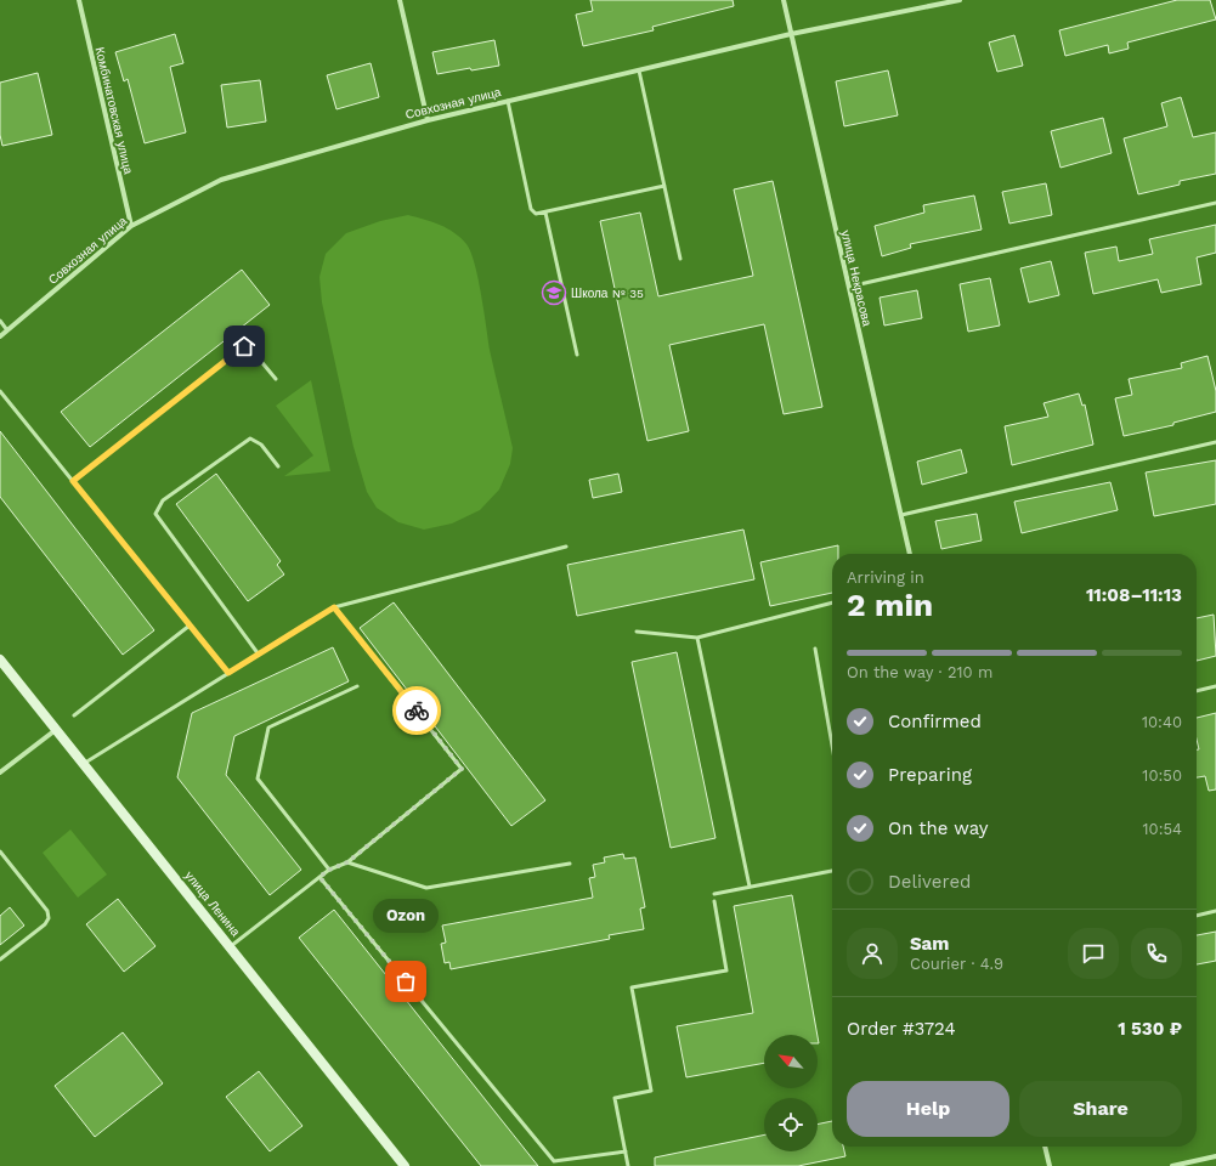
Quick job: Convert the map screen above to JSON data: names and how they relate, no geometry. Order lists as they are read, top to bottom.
{
  "streets": {
    "main road": ["улица Ленина"],
    "street": ["Совхозная улица", "Комбинатовская улица", "улица Некрасова"]
  },
  "crossings": [
    ["Совхозная улица", "Комбинатовская улица"],
    ["Совхозная улица", "улица Некрасова"]
  ],
  "places": {
    "school or university": ["Школа № 35"],
    "other": ["Ozon"]
  },
  "north": "top left",
  "page": {
    "heading": ["2 min", "Arriving in", "11:08–11:13"],
    "panel": [
      "Sam",
      "Courier · 4.9",
      "Order #3724",
      "1 530 ₽"
    ],
    "bar": "On the way · 210 m",
    "list": [
      ["Confirmed", "10:40"],
      ["Preparing", "10:50"],
      ["On the way", "10:54"],
      "Delivered"
    ],
    "bubble": "Ozon",
    "buttons": ["Help", "Share"]
  }
}
